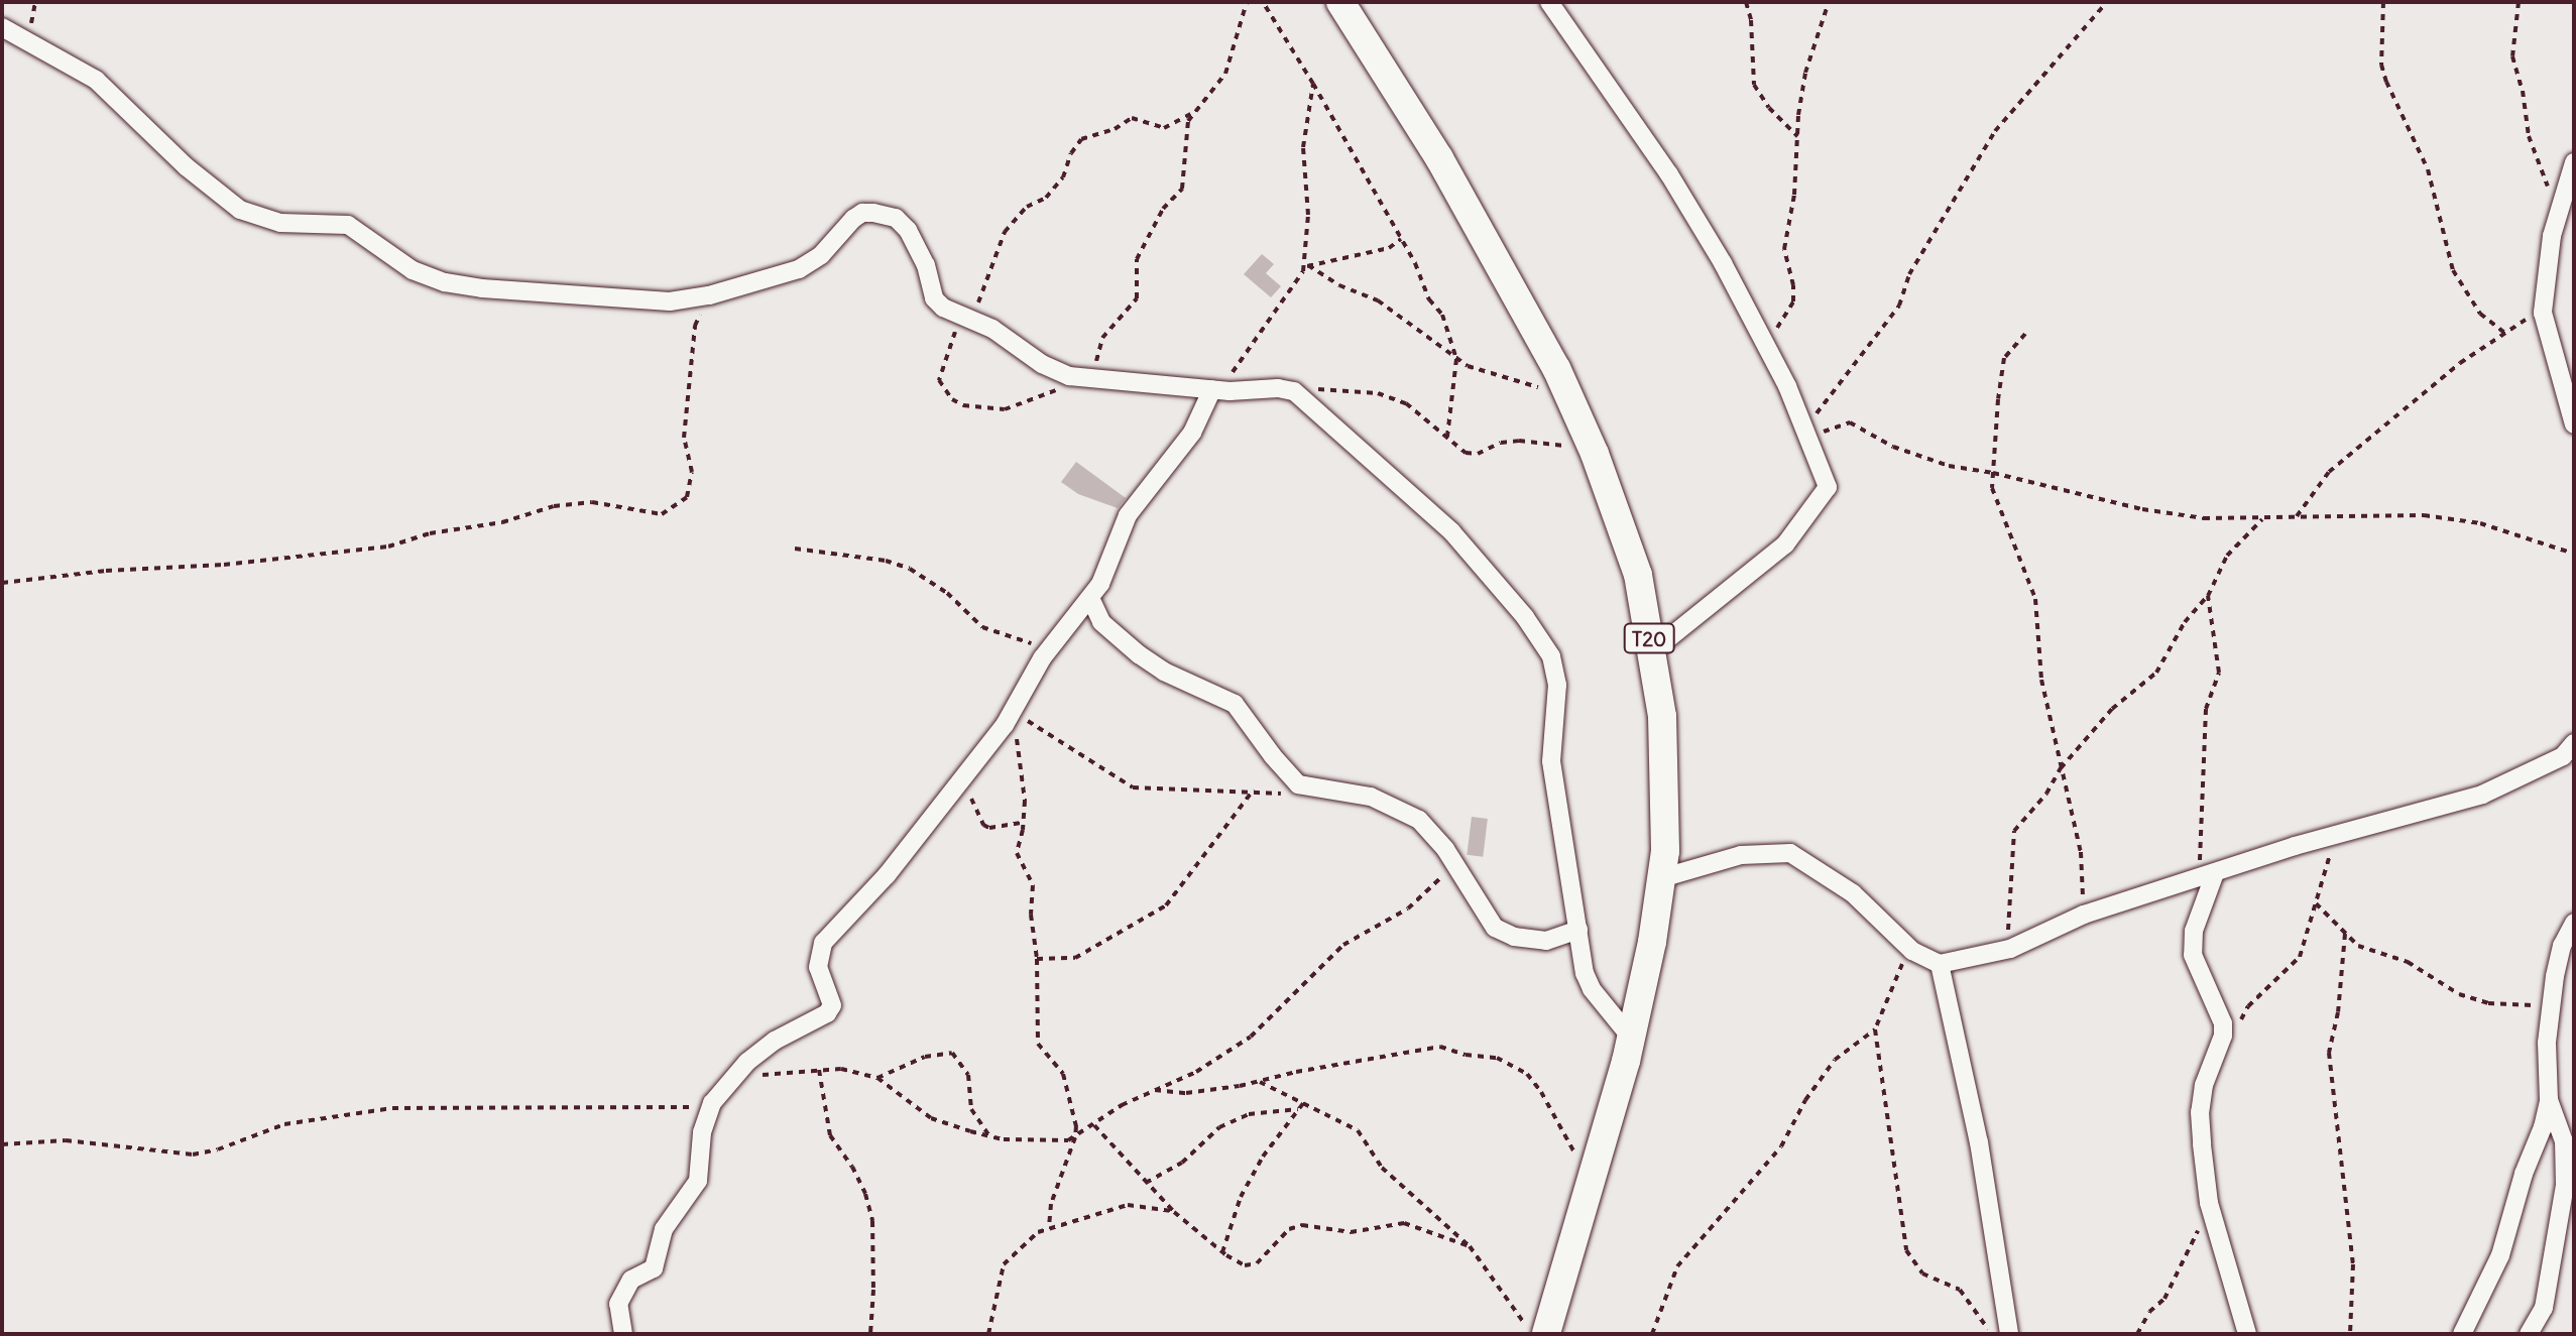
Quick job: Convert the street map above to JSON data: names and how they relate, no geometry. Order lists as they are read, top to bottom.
{
  "streets": {
    "main road": ["T20"]
  }
}
